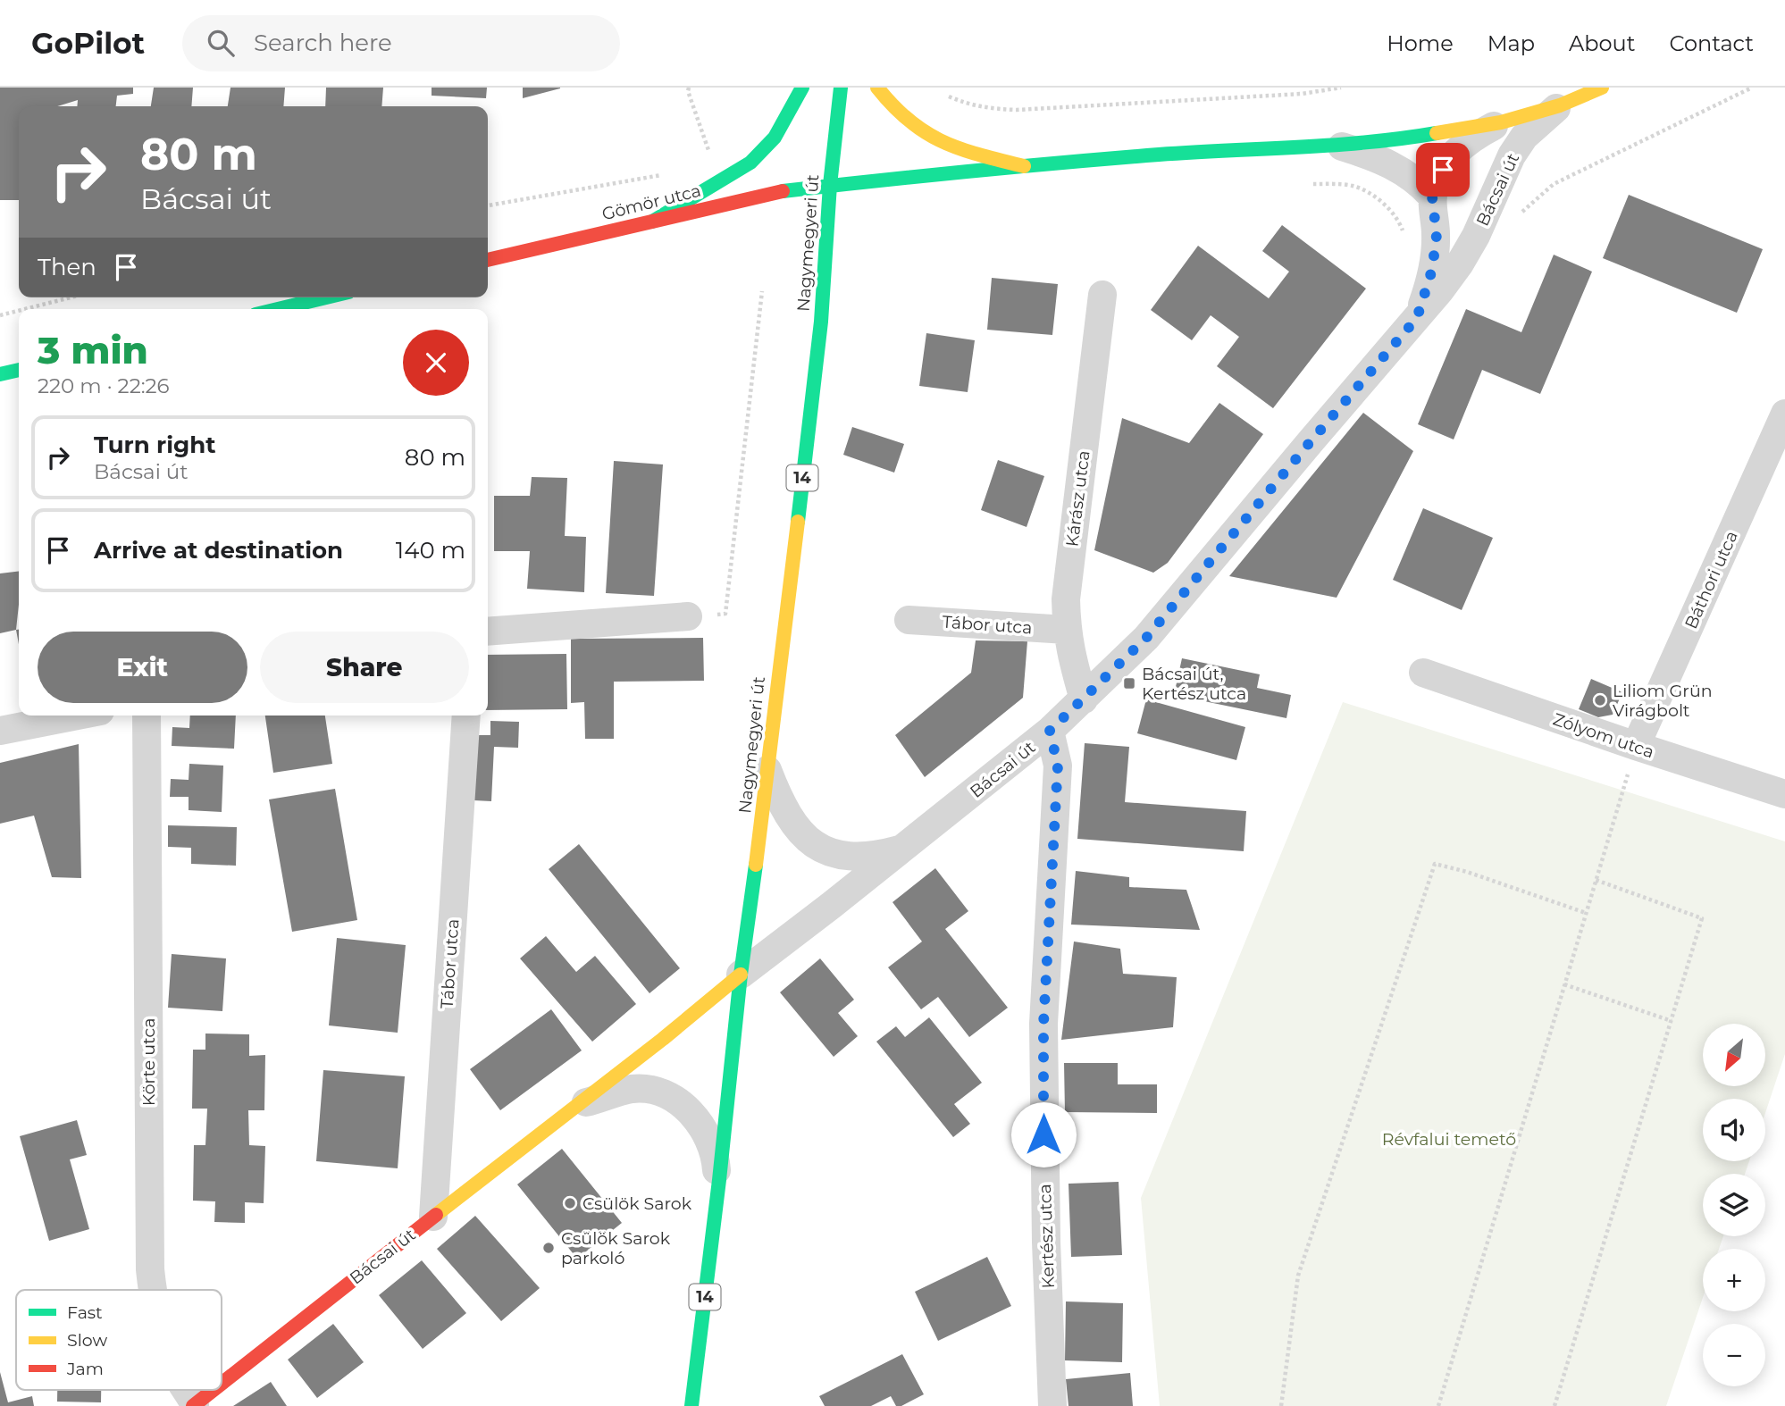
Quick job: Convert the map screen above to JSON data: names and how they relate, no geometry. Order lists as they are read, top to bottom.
{
  "streets": {
    "main road": [
      "Bácsai út",
      "Gömör utca",
      "Nagymegyeri út",
      "14"
    ],
    "street": [
      "Kárász utca",
      "Báthori utca",
      "Tábor utca",
      "Zólyom utca",
      "Körte utca",
      "Kertész utca"
    ]
  },
  "crossings": [
    ["Bácsai út", "Gömör utca"],
    ["Bácsai út", "Nagymegyeri út"],
    ["Bácsai út", "Kárász utca"],
    ["Bácsai út", "Tábor utca"],
    ["Bácsai út", "Körte utca"],
    ["Bácsai út", "Kertész utca"],
    ["Gömör utca", "Nagymegyeri út"],
    ["Kárász utca", "Tábor utca"],
    ["Báthori utca", "Zólyom utca"]
  ],
  "parks": ["Révfalui temető"],
  "places": {
    "transit": ["Bácsai út, Kertész utca"],
    "other": ["Liliom Grün Virágbolt", "Csülök Sarok", "Csülök Sarok parkoló"]
  },
  "legend": ["Fast", "Slow", "Jam"],
  "north": "bottom left",
  "page": {
    "header": "GoPilot",
    "search": "Search here",
    "nav": [
      "Home",
      "Map",
      "About",
      "Contact"
    ],
    "turn": ["80 m", "Bácsai út"],
    "then": "Then",
    "heading": ["3 min", "220 m · 22:26"],
    "list": [
      {
        "name": "Turn right",
        "note": "Bácsai út",
        "value": "80 m"
      },
      {
        "name": "Arrive at destination",
        "value": "140 m"
      }
    ],
    "buttons": ["Exit", "Share"],
    "map_buttons": ["+", "−"]
  }
}
